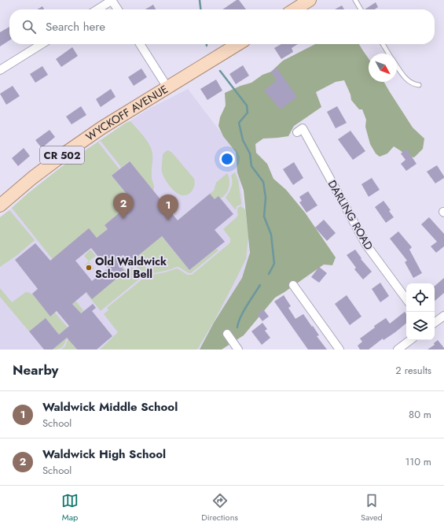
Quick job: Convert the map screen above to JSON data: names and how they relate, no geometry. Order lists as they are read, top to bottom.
{
  "streets": {
    "main road": ["WYCKOFF AVENUE", "CR 502"],
    "street": ["DARLING ROAD"]
  },
  "places": ["Old Waldwick School Bell"],
  "north": "bottom right",
  "page": {
    "search": "Search here",
    "pins": ["2", "1"],
    "heading": ["Nearby", "2 results"],
    "list": [
      {
        "mark": "1",
        "name": "Waldwick Middle School",
        "note": "School",
        "value": "80 m"
      },
      {
        "mark": "2",
        "name": "Waldwick High School",
        "note": "School",
        "value": "110 m"
      }
    ],
    "nav": ["Map", "Directions", "Saved"]
  }
}
